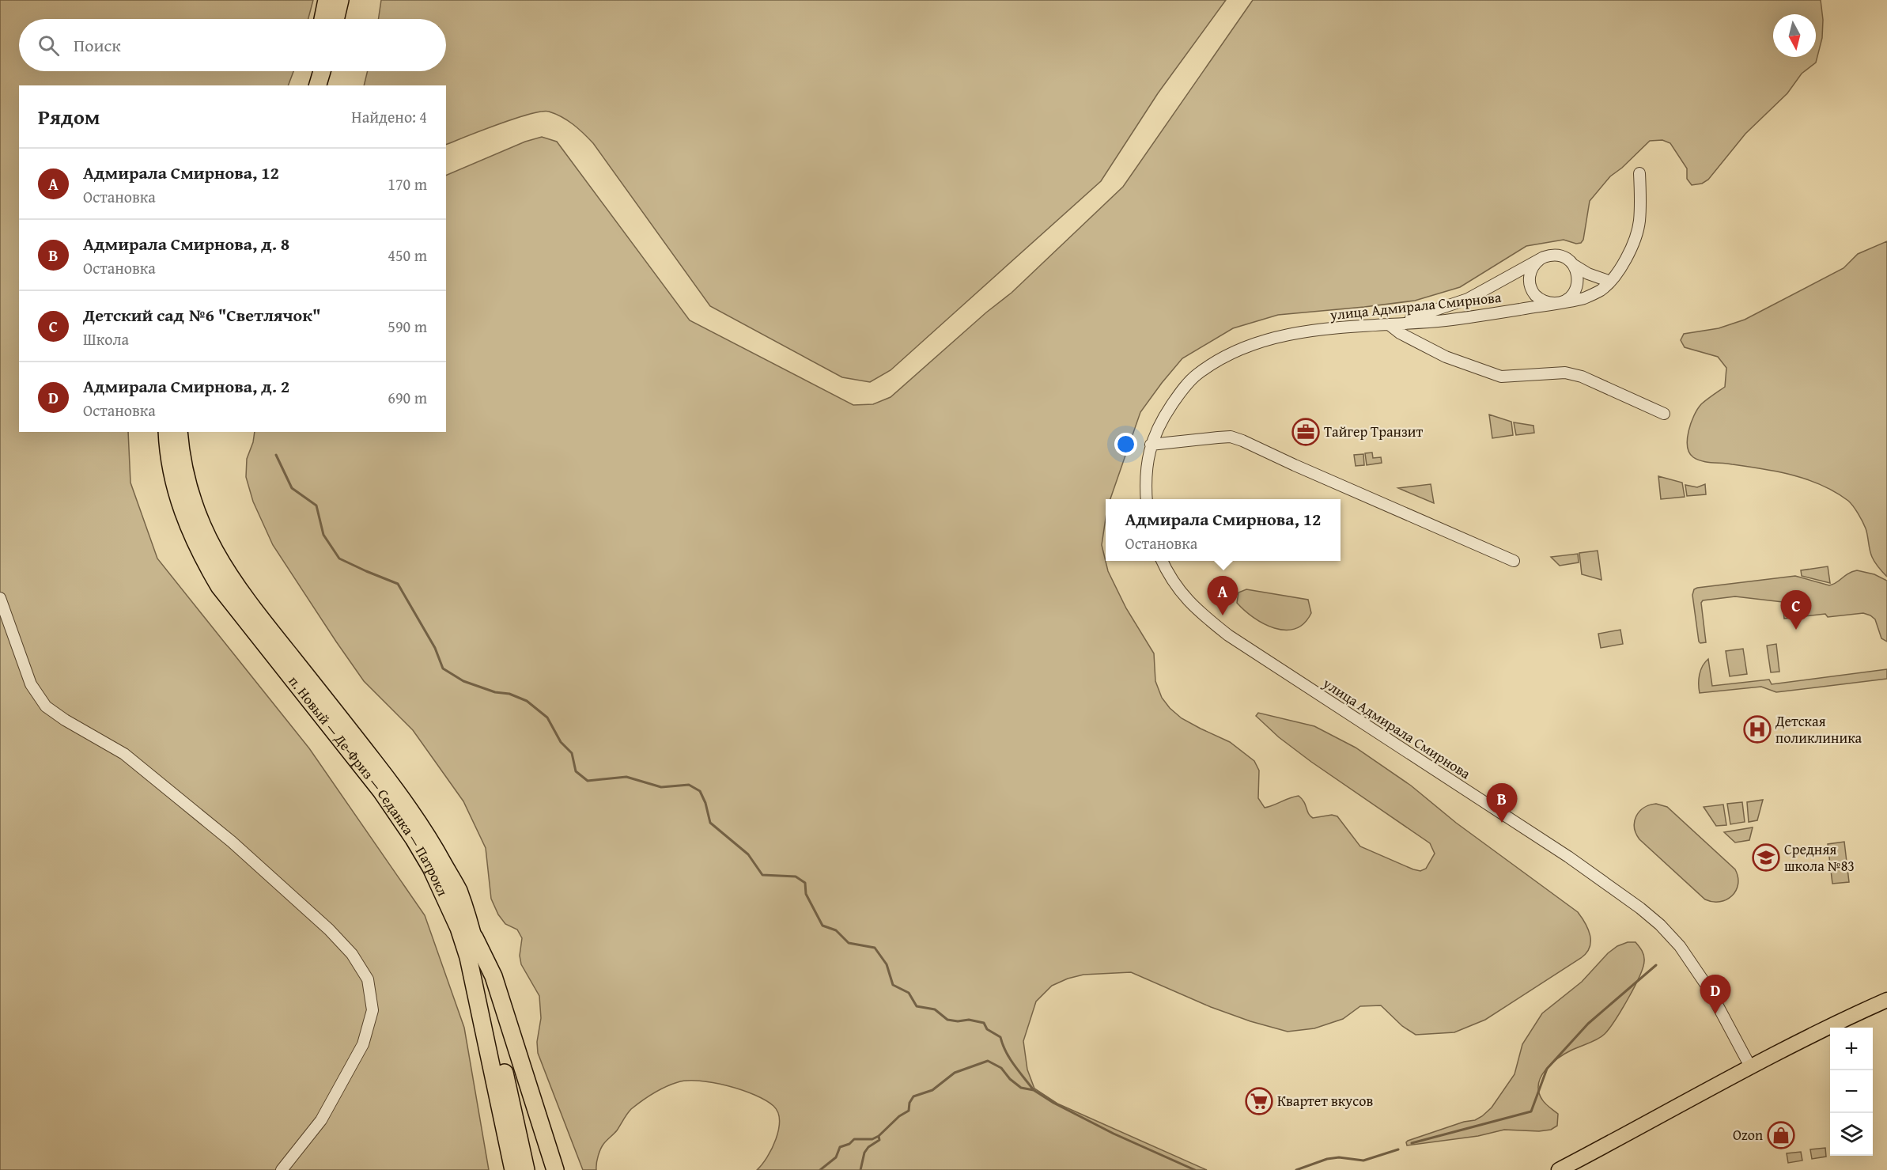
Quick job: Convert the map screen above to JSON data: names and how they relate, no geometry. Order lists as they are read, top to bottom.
{
  "streets": {
    "highway": ["п. Новый — Де-Фриз — Седанка — Патрокл"],
    "street": ["улица Адмирала Смирнова"]
  },
  "places": {
    "office": ["Тайгер Транзит"],
    "hospital": ["Детская поликлиника"],
    "school or university": ["Средняя школа №83"],
    "supermarket": ["Квартет вкусов"],
    "shop": ["Ozon"]
  },
  "north": "bottom",
  "page": {
    "search": "Поиск",
    "heading": ["Рядом", "Найдено: 4"],
    "list": [
      {
        "mark": "A",
        "name": "Адмирала Смирнова, 12",
        "note": "Остановка",
        "value": "170 m"
      },
      {
        "mark": "B",
        "name": "Адмирала Смирнова, д. 8",
        "note": "Остановка",
        "value": "450 m"
      },
      {
        "mark": "C",
        "name": "Детский сад №6 \"Светлячок\"",
        "note": "Школа",
        "value": "590 m"
      },
      {
        "mark": "D",
        "name": "Адмирала Смирнова, д. 2",
        "note": "Остановка",
        "value": "690 m"
      }
    ],
    "popup": ["Адмирала Смирнова, 12", "Остановка"],
    "pins": [
      "A",
      "C",
      "B",
      "D"
    ],
    "map_buttons": ["+", "−"]
  }
}
